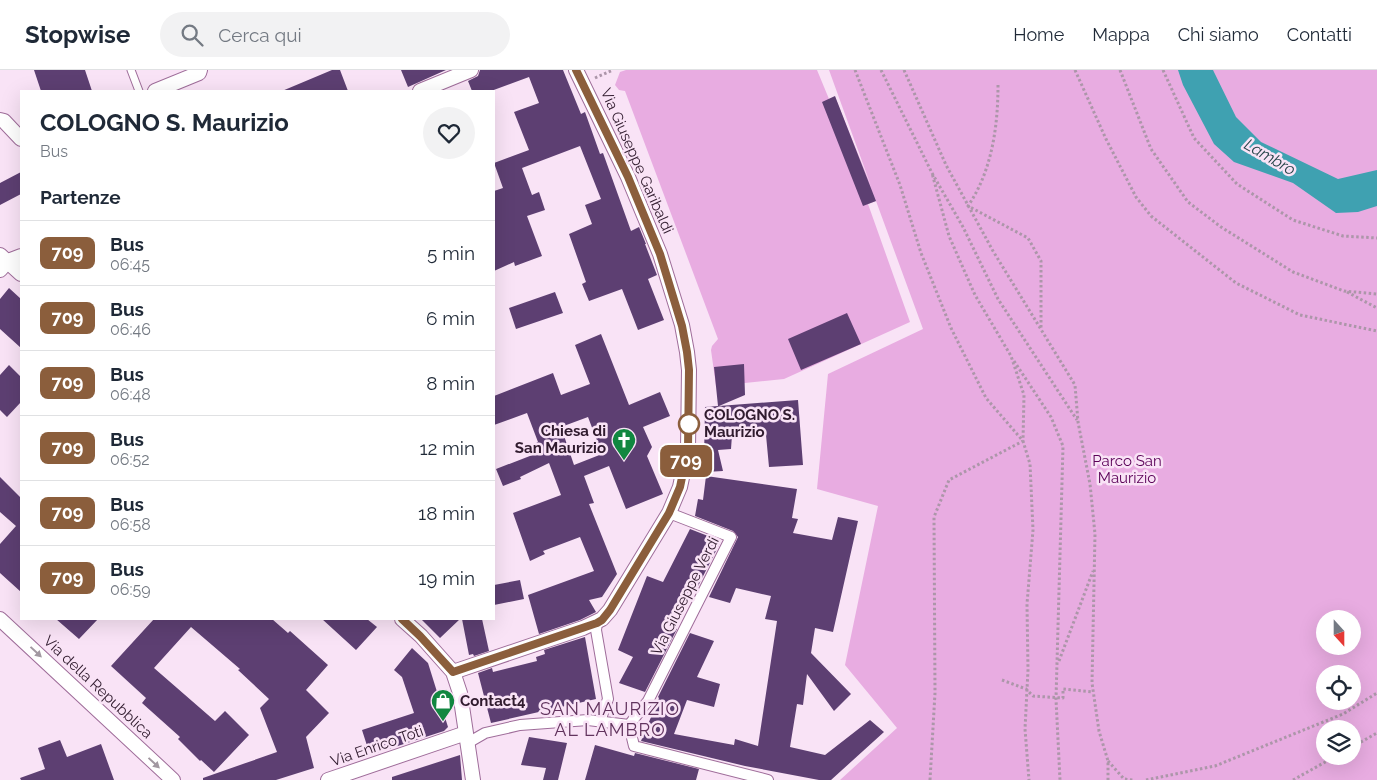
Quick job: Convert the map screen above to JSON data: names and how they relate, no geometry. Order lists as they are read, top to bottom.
{
  "streets": {
    "street": [
      "Via Giuseppe Garibaldi",
      "Via Giuseppe Verdi",
      "Via della Repubblica",
      "Via Enrico Toti"
    ]
  },
  "crossings": [
    ["Via Giuseppe Garibaldi", "Via Giuseppe Verdi"]
  ],
  "one_way": ["Via della Repubblica"],
  "districts": ["SAN MAURIZIO AL LAMBRO"],
  "water": ["Lambro"],
  "parks": ["Parco San Maurizio"],
  "places": {
    "other": ["COLOGNO S. Maurizio"],
    "church": ["Chiesa di San Maurizio"],
    "shop": ["Contact4"]
  },
  "lines": ["bus line 709"],
  "north": "bottom",
  "page": {
    "header": "Stopwise",
    "search": "Cerca qui",
    "nav": [
      "Home",
      "Mappa",
      "Chi siamo",
      "Contatti"
    ],
    "on_map": "709",
    "heading": [
      ["COLOGNO S. Maurizio", "Bus"],
      "Partenze"
    ],
    "list": [
      {
        "mark": "709",
        "name": "Bus",
        "note": "06:45",
        "value": "5 min"
      },
      {
        "mark": "709",
        "name": "Bus",
        "note": "06:46",
        "value": "6 min"
      },
      {
        "mark": "709",
        "name": "Bus",
        "note": "06:48",
        "value": "8 min"
      },
      {
        "mark": "709",
        "name": "Bus",
        "note": "06:52",
        "value": "12 min"
      },
      {
        "mark": "709",
        "name": "Bus",
        "note": "06:58",
        "value": "18 min"
      },
      {
        "mark": "709",
        "name": "Bus",
        "note": "06:59",
        "value": "19 min"
      }
    ]
  }
}
